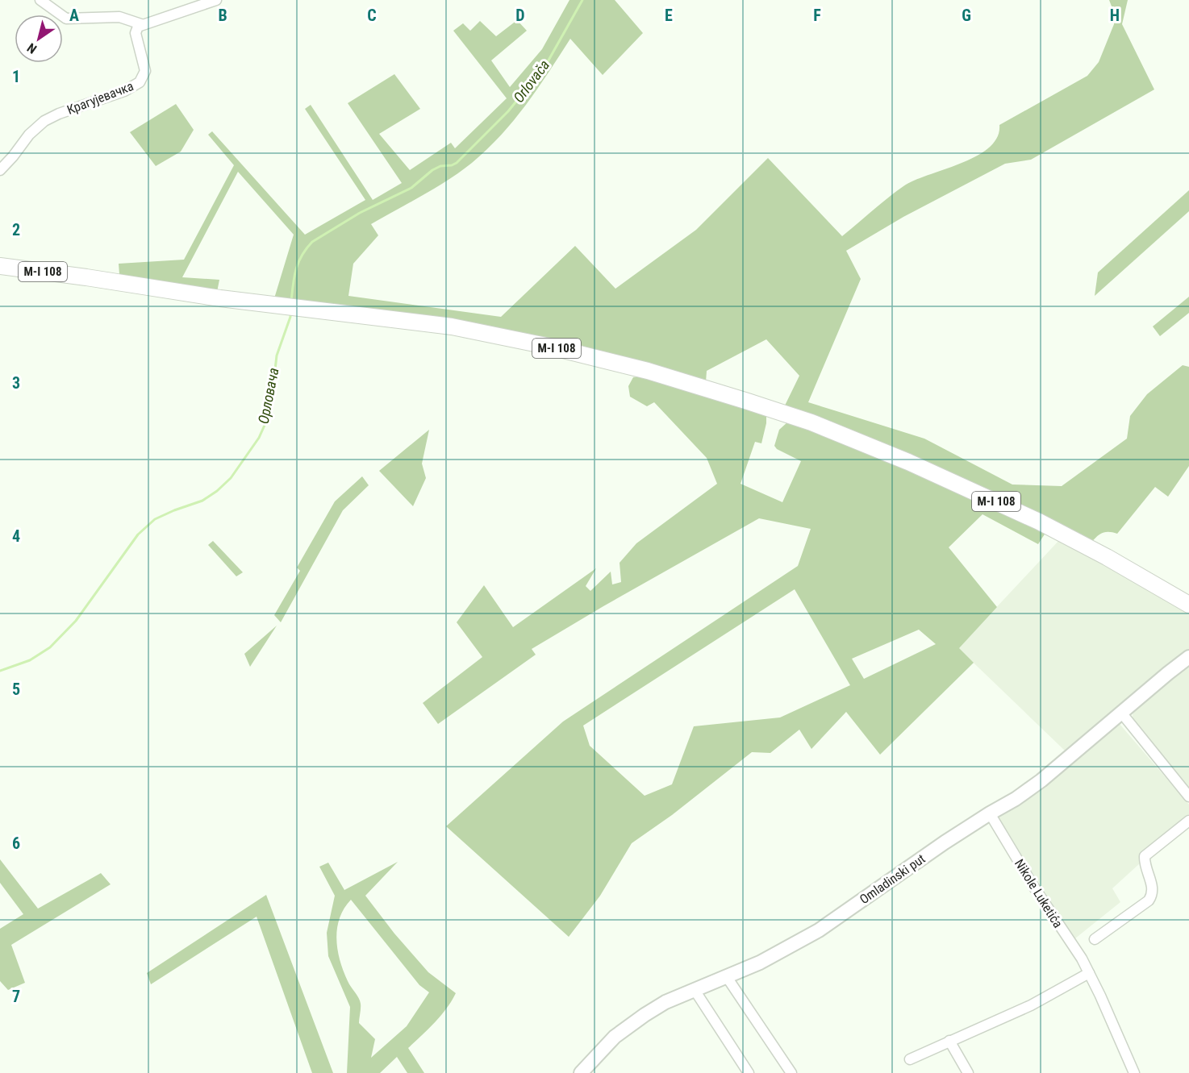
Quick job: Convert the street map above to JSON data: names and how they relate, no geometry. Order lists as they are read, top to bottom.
{
  "streets": {
    "main road": ["M-I 108"],
    "street": ["Крагујевачка", "Omladinski put", "Nikole Luketića"]
  },
  "crossings": [
    ["Omladinski put", "Nikole Luketića"]
  ],
  "water": ["Orlovača", "Орловача"],
  "north": "bottom left",
  "grid": {
    "columns": [
      "A",
      "B",
      "C",
      "D",
      "E",
      "F",
      "G",
      "H"
    ],
    "rows": [
      "1",
      "2",
      "3",
      "4",
      "5",
      "6",
      "7"
    ]
  }
}
